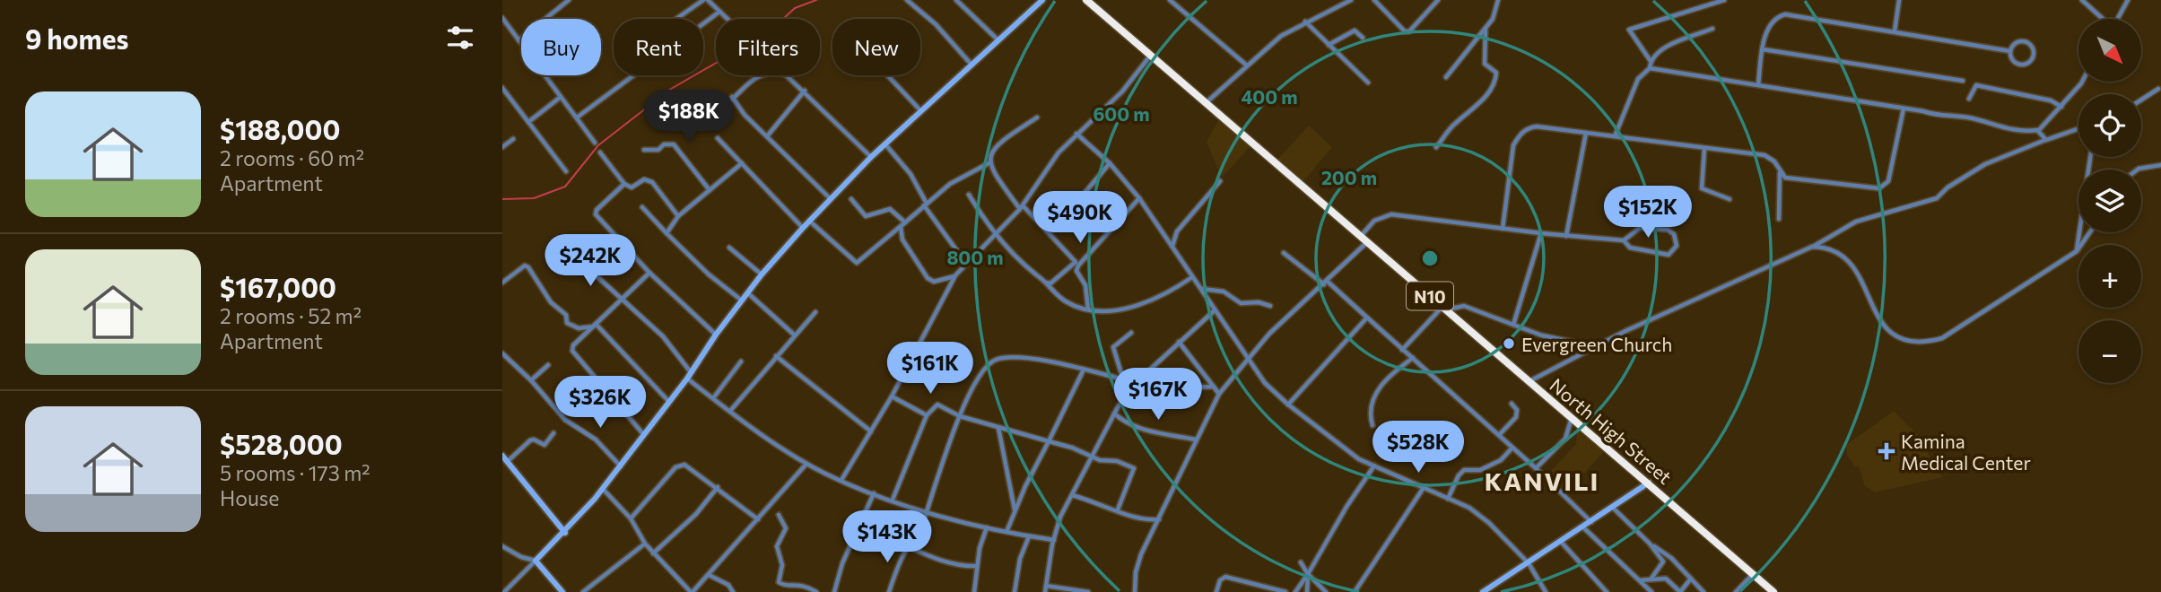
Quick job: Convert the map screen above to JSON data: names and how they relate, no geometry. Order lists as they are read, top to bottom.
{
  "streets": {
    "highway": ["N10", "North High Street"]
  },
  "districts": ["KANVILI"],
  "places": {
    "other": ["Evergreen Church"],
    "health": ["Kamina Medical Center"]
  },
  "north": "bottom right",
  "page": {
    "heading": "9 homes",
    "map_buttons": ["+", "−"],
    "chip": [
      "Buy",
      "Rent",
      "Filters",
      "New"
    ],
    "list": [
      {
        "name": "$188,000",
        "note": "2 rooms · 60 m² · Apartment"
      },
      {
        "name": "$167,000",
        "note": "2 rooms · 52 m² · Apartment"
      },
      {
        "name": "$528,000",
        "note": "5 rooms · 173 m² · House"
      }
    ],
    "price": [
      "$188K",
      "$152K",
      "$490K",
      "$242K",
      "$161K",
      "$167K",
      "$326K",
      "$528K",
      "$143K"
    ]
  },
  "rings": [
    "400 m",
    "600 m",
    "200 m",
    "800 m"
  ]
}
